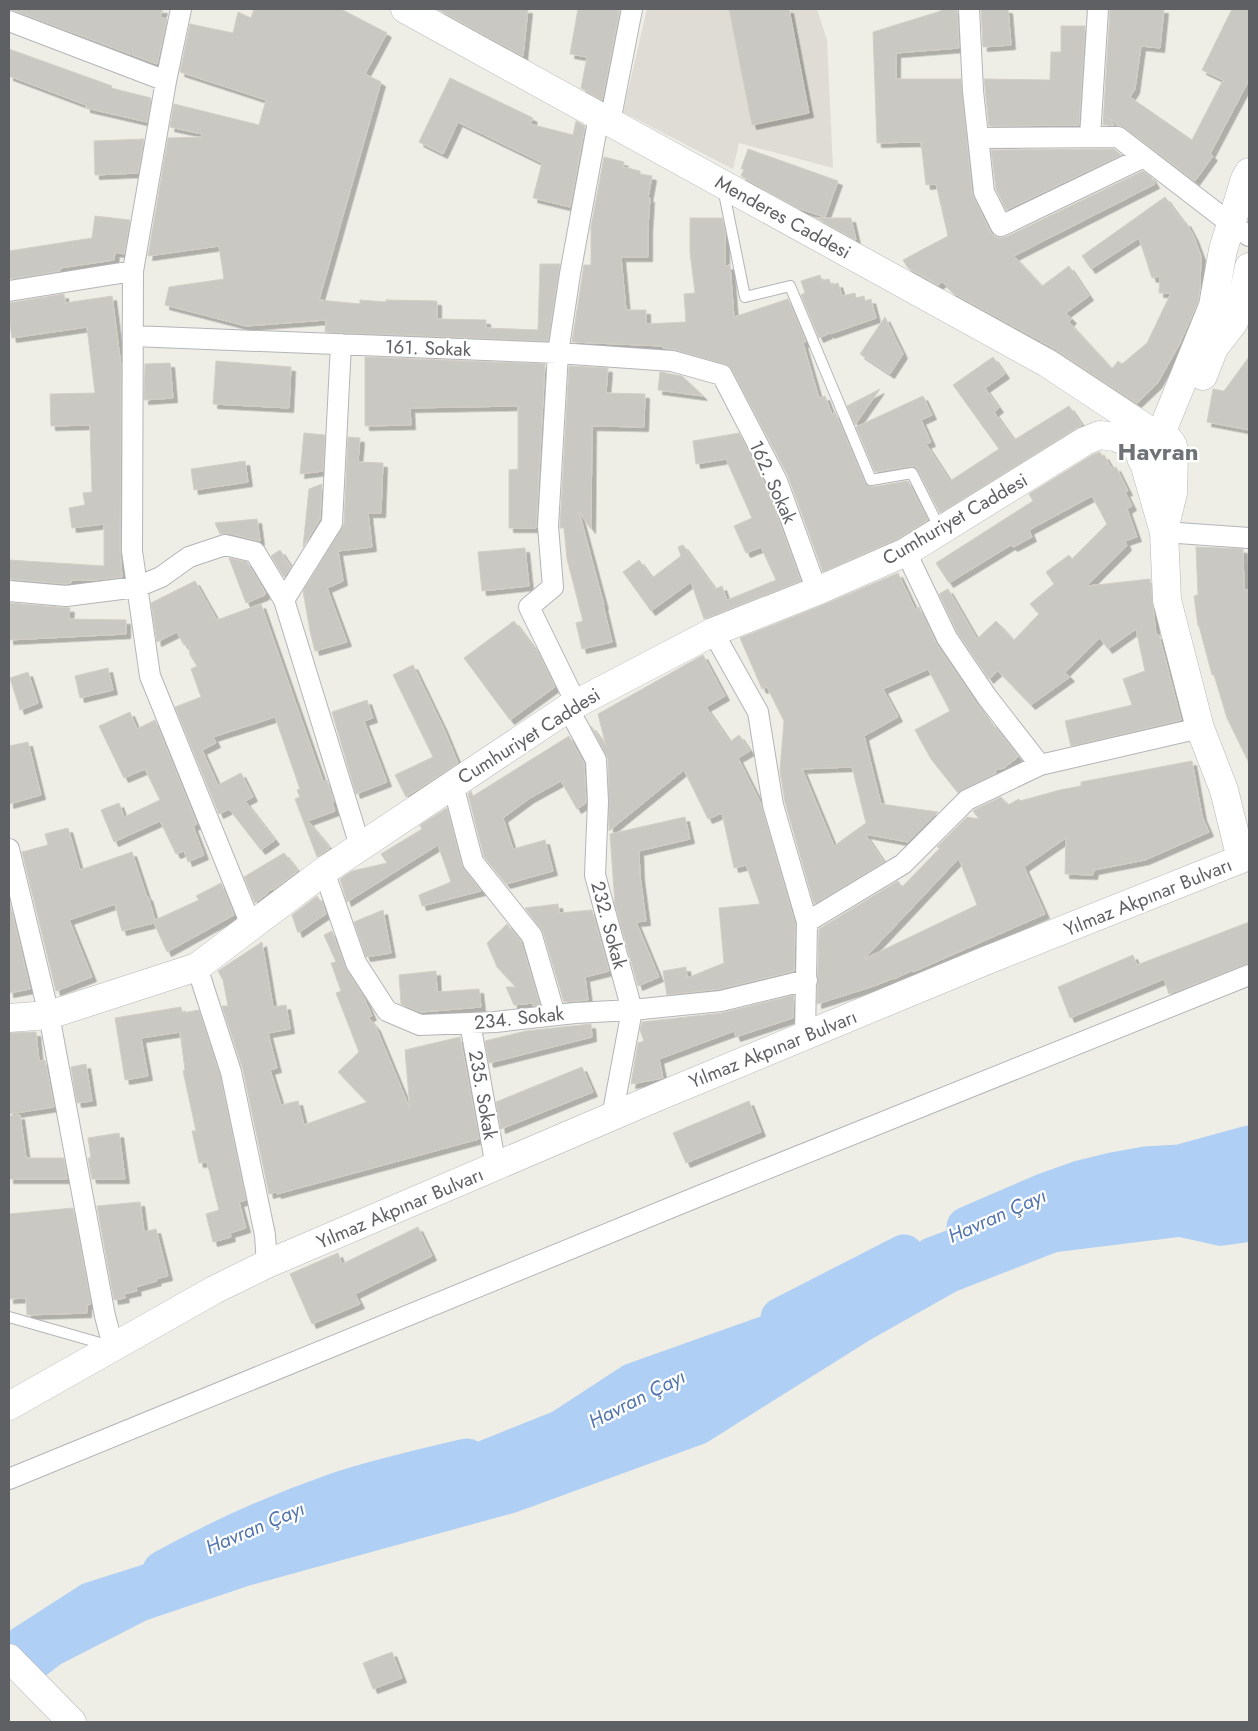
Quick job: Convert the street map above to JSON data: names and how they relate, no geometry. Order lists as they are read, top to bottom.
{
  "streets": {
    "main road": ["Menderes Caddesi", "Cumhuriyet Caddesi", "Yılmaz Akpınar Bulvarı"],
    "street": [
      "161. Sokak",
      "162. Sokak",
      "232. Sokak",
      "234. Sokak",
      "235. Sokak"
    ]
  },
  "crossings": [
    ["Menderes Caddesi", "Cumhuriyet Caddesi"],
    ["Menderes Caddesi", "Yılmaz Akpınar Bulvarı"],
    ["161. Sokak", "162. Sokak"],
    ["161. Sokak", "232. Sokak"],
    ["162. Sokak", "Cumhuriyet Caddesi"],
    ["Cumhuriyet Caddesi", "Yılmaz Akpınar Bulvarı"],
    ["Cumhuriyet Caddesi", "232. Sokak"],
    ["Cumhuriyet Caddesi", "234. Sokak"],
    ["Yılmaz Akpınar Bulvarı", "232. Sokak"],
    ["Yılmaz Akpınar Bulvarı", "235. Sokak"],
    ["232. Sokak", "234. Sokak"],
    ["234. Sokak", "235. Sokak"]
  ],
  "districts": ["Havran"],
  "water": ["Havran Çayı"]
}
